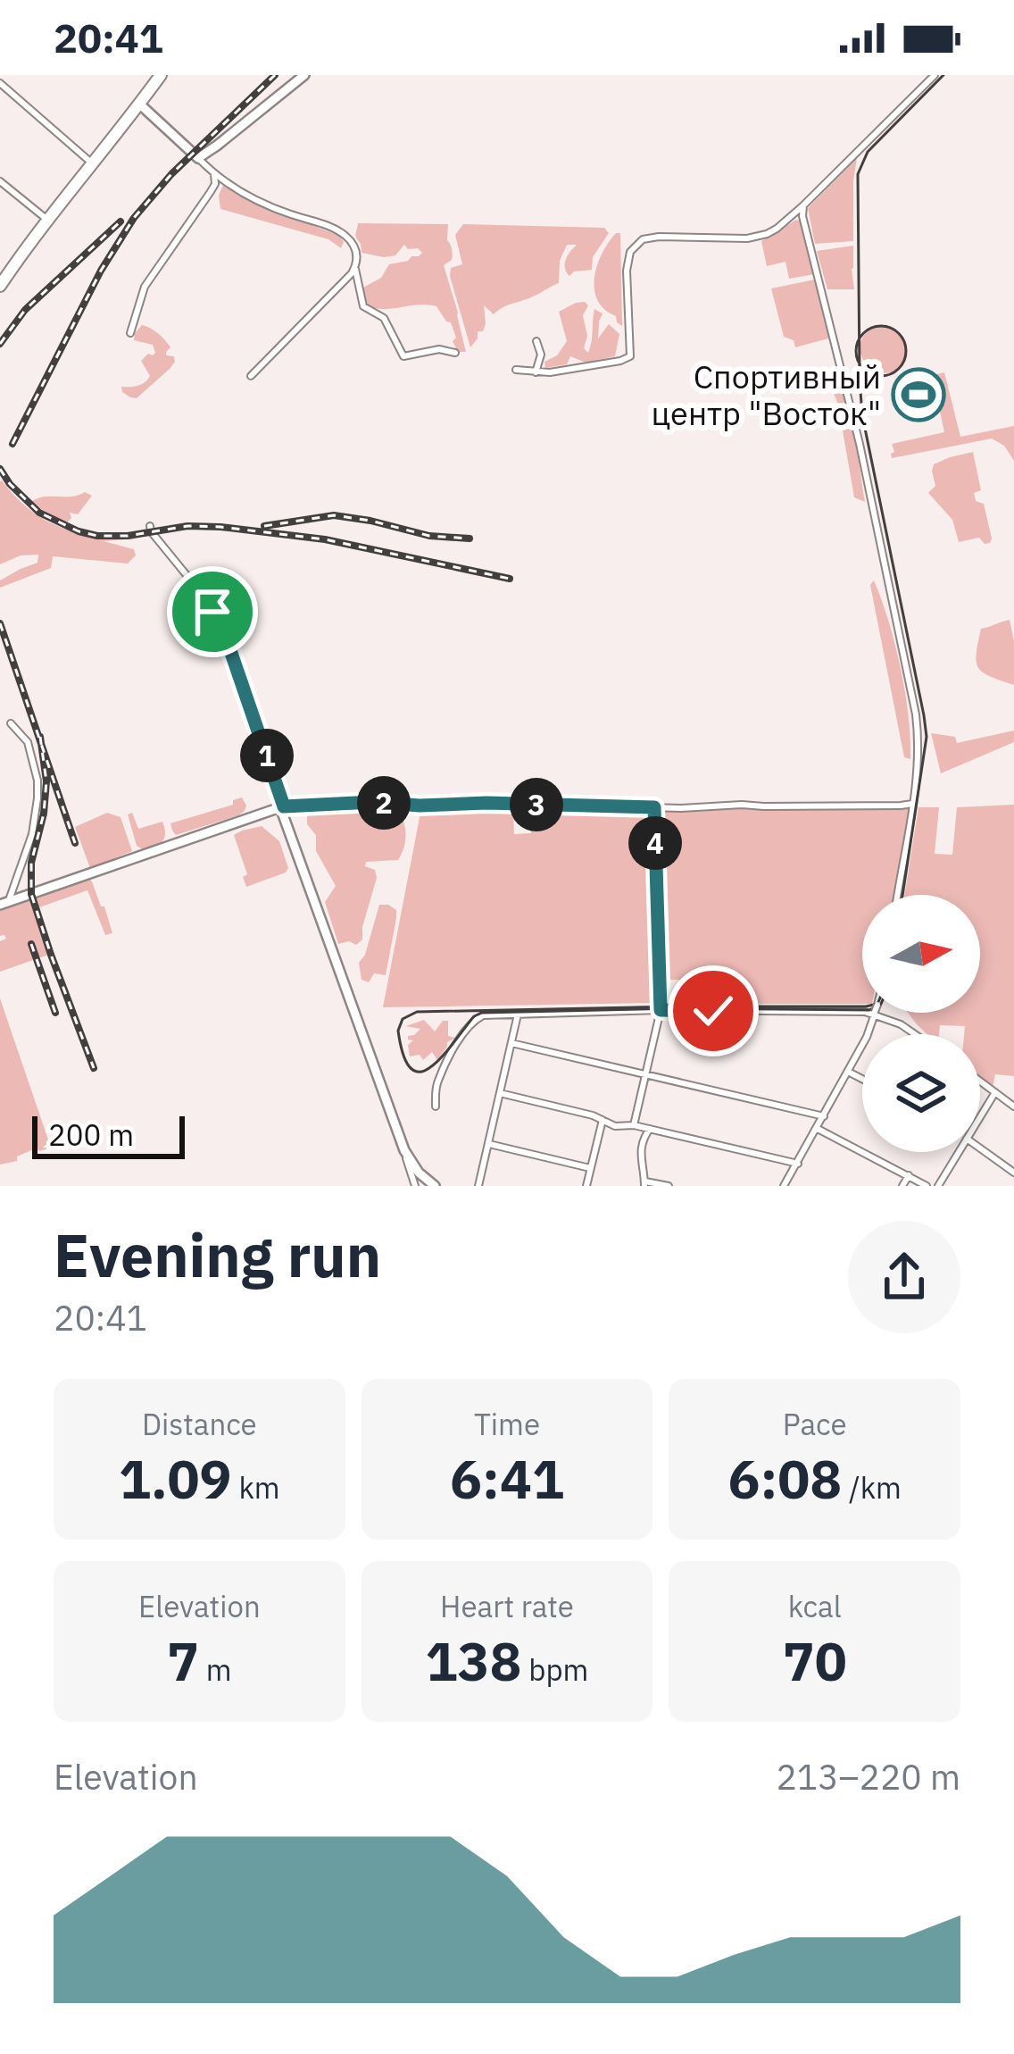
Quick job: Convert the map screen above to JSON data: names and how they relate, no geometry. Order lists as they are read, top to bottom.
{
  "places": {
    "sports": ["Спортивный центр \"Восток\""]
  },
  "scale_bar": "200 m",
  "north": "right",
  "page": {
    "status": "20:41",
    "pins": [
      "1",
      "2",
      "3",
      "4"
    ],
    "scale": "200 m",
    "heading": ["Evening run", "20:41"],
    "stats": [
      ["Distance", "1.09 km"],
      ["Time", "6:41"],
      ["Pace", "6:08 /km"],
      ["Elevation", "7 m"],
      ["Heart rate", "138 bpm"],
      ["kcal", "70"]
    ],
    "chart": ["Elevation", "213–220 m"]
  }
}
